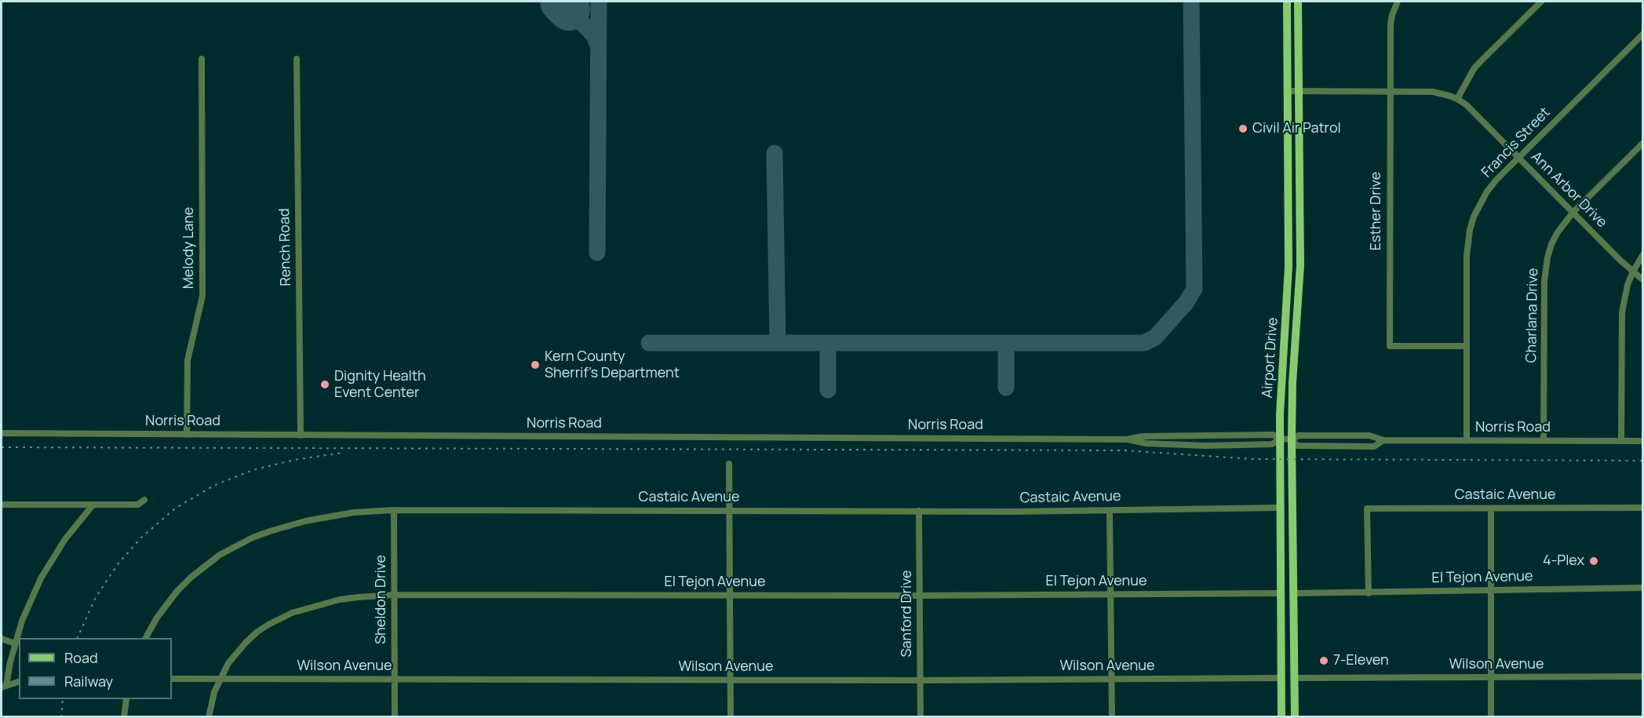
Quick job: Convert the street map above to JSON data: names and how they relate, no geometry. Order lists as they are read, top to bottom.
{
  "streets": {
    "main road": ["Airport Drive"],
    "street": [
      "Francis Street",
      "Ann Arbor Drive",
      "Esther Drive",
      "Rench Road",
      "Melody Lane",
      "Charlana Drive",
      "Norris Road",
      "Castaic Avenue",
      "El Tejon Avenue",
      "Sheldon Drive",
      "Sanford Drive",
      "Wilson Avenue"
    ]
  },
  "crossings": [
    ["Francis Street", "Ann Arbor Drive"],
    ["Francis Street", "Esther Drive"],
    ["Francis Street", "Norris Road"],
    ["Ann Arbor Drive", "Esther Drive"],
    ["Ann Arbor Drive", "Charlana Drive"],
    ["Ann Arbor Drive", "Airport Drive"],
    ["Rench Road", "Norris Road"],
    ["Melody Lane", "Norris Road"],
    ["Charlana Drive", "Norris Road"],
    ["Airport Drive", "Norris Road"],
    ["Airport Drive", "Castaic Avenue"],
    ["Airport Drive", "El Tejon Avenue"],
    ["Airport Drive", "Wilson Avenue"],
    ["Castaic Avenue", "El Tejon Avenue"],
    ["Castaic Avenue", "Sheldon Drive"],
    ["Castaic Avenue", "Sanford Drive"],
    ["El Tejon Avenue", "Sheldon Drive"],
    ["El Tejon Avenue", "Sanford Drive"],
    ["El Tejon Avenue", "Wilson Avenue"],
    ["Sheldon Drive", "Wilson Avenue"],
    ["Sanford Drive", "Wilson Avenue"]
  ],
  "places": [
    "Civil Air Patrol",
    "Kern County Sherrif's Department",
    "Dignity Health Event Center",
    "4-Plex",
    "7-Eleven"
  ],
  "legend": ["Road", "Railway"]
}
